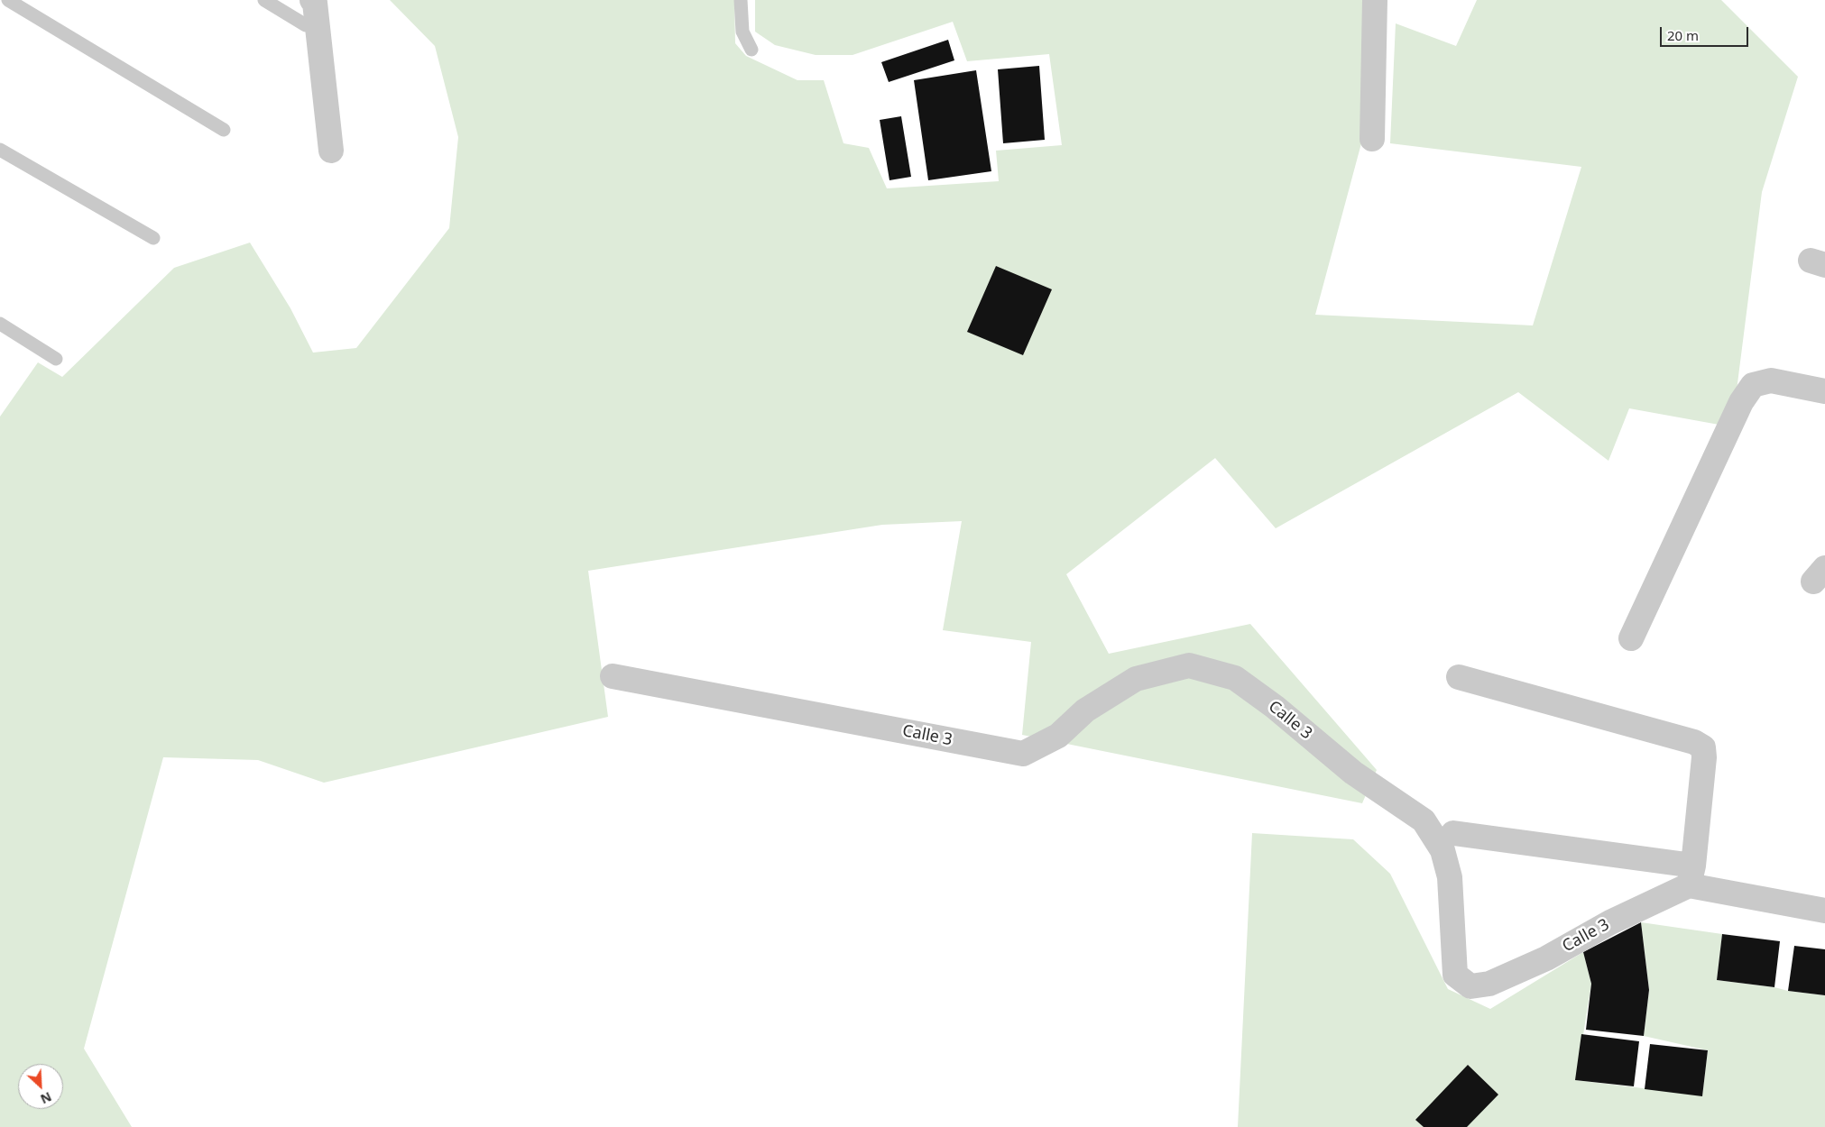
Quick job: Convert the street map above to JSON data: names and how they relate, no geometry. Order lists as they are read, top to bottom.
{
  "streets": {
    "street": ["Calle 3"]
  },
  "scale_bar": "20 m",
  "north": "bottom right"
}
